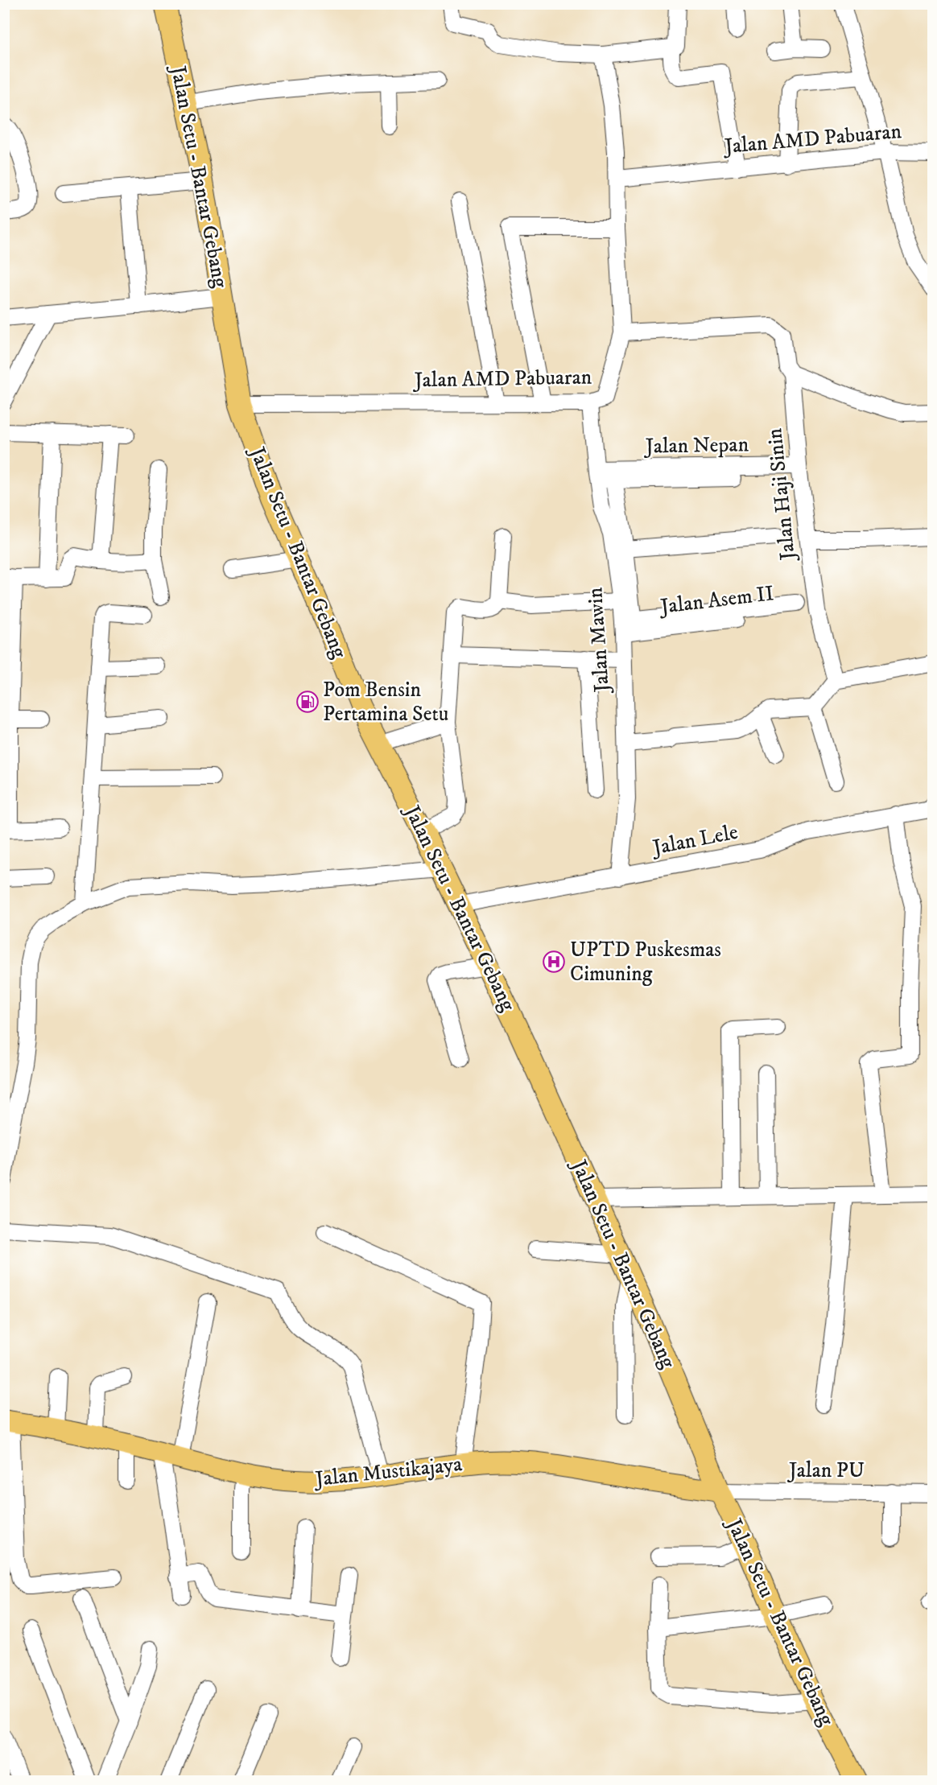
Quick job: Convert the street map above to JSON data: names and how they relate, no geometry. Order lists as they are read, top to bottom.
{
  "streets": {
    "main road": ["Jalan Setu - Bantar Gebang", "Jalan Mustikajaya"],
    "street": [
      "Jalan AMD Pabuaran",
      "Jalan Nepan",
      "Jalan Haji Sinin",
      "Jalan Asem II",
      "Jalan Mawin",
      "Jalan Lele",
      "Jalan PU"
    ]
  },
  "crossings": [
    ["Jalan AMD Pabuaran", "Jalan Setu - Bantar Gebang"],
    ["Jalan AMD Pabuaran", "Jalan Haji Sinin"],
    ["Jalan AMD Pabuaran", "Jalan Mawin"],
    ["Jalan Setu - Bantar Gebang", "Jalan Lele"],
    ["Jalan Setu - Bantar Gebang", "Jalan PU"],
    ["Jalan Setu - Bantar Gebang", "Jalan Mustikajaya"],
    ["Jalan Nepan", "Jalan Haji Sinin"],
    ["Jalan Nepan", "Jalan Mawin"],
    ["Jalan Haji Sinin", "Jalan Asem II"],
    ["Jalan Asem II", "Jalan Mawin"],
    ["Jalan Mawin", "Jalan Lele"],
    ["Jalan PU", "Jalan Mustikajaya"]
  ],
  "places": {
    "fuel station": ["Pom Bensin Pertamina Setu"],
    "hospital": ["UPTD Puskesmas Cimuning"]
  }
}
